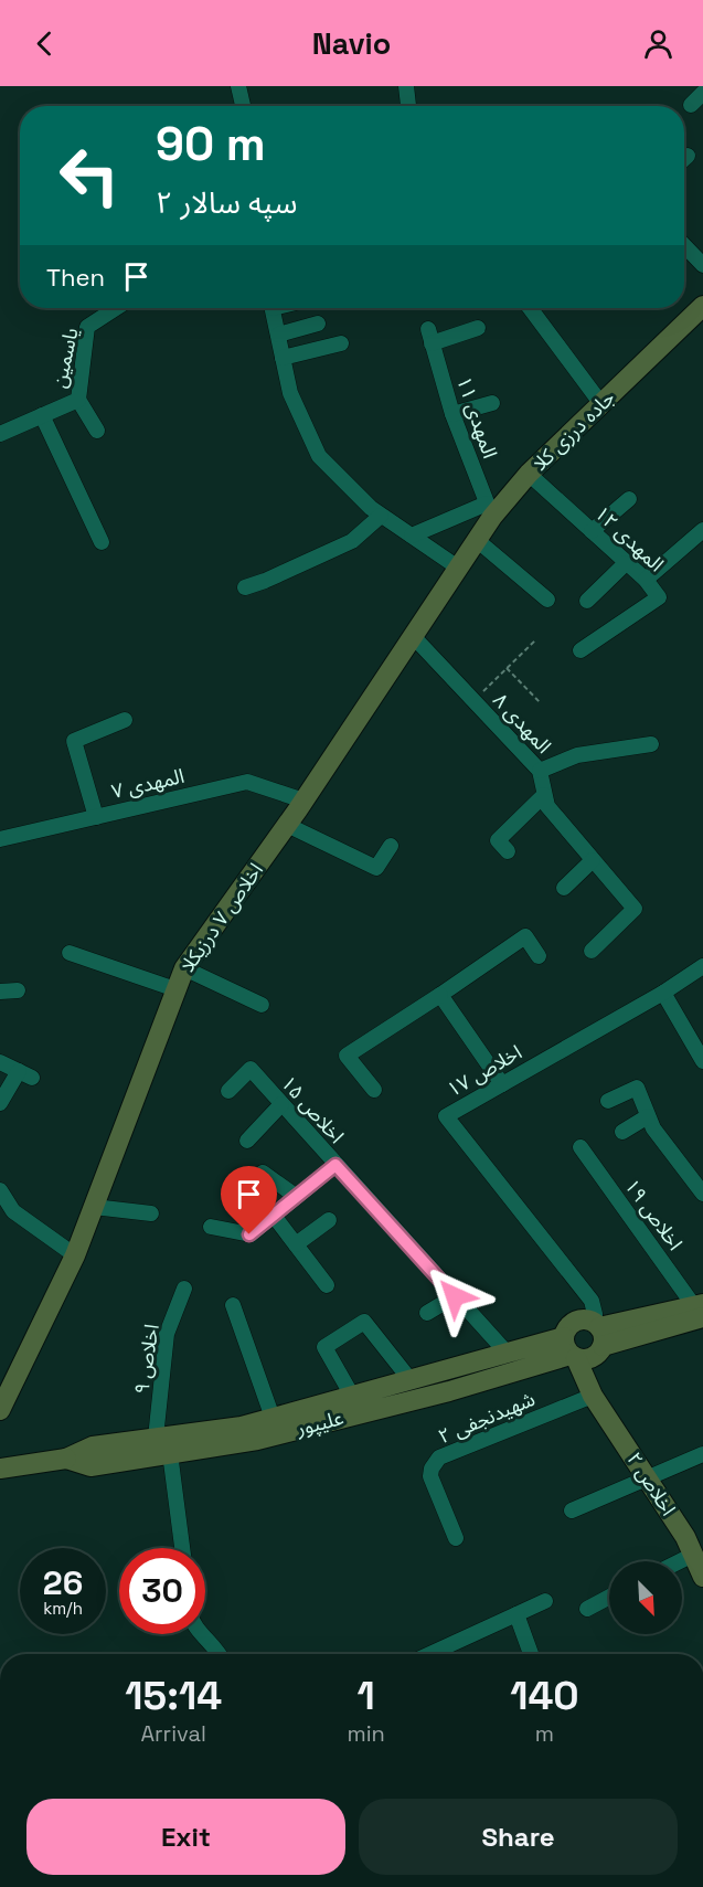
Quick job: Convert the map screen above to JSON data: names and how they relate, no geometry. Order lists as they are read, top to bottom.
{
  "streets": {
    "street": [
      "یاسمین",
      "المهدی ۱۱",
      "جاده درزی کلا",
      "المهدی ۱۲",
      "المهدی ۸",
      "المهدی ۷",
      "اخلاص ۷ درزیکلا",
      "اخلاص ۱۷",
      "اخلاص ۱۵",
      "اخلاص ۱۹",
      "اخلاص ۹",
      "شهیدنجفی ۲",
      "علیپور",
      "اخلاص ۲"
    ]
  },
  "crossings": [
    ["المهدی ۱۱", "جاده درزی کلا"],
    ["جاده درزی کلا", "المهدی ۱۲"],
    ["جاده درزی کلا", "اخلاص ۷ درزیکلا"],
    ["المهدی ۸", "اخلاص ۷ درزیکلا"],
    ["المهدی ۷", "اخلاص ۷ درزیکلا"],
    ["اخلاص ۱۷", "علیپور"],
    ["اخلاص ۱۷", "اخلاص ۲"],
    ["اخلاص ۱۵", "علیپور"],
    ["اخلاص ۱۹", "علیپور"],
    ["اخلاص ۹", "علیپور"],
    ["شهیدنجفی ۲", "اخلاص ۲"],
    ["علیپور", "اخلاص ۲"]
  ],
  "north": "bottom right",
  "page": {
    "header": "Navio",
    "turn": ["90 m", "سپه سالار ۲"],
    "then": "Then",
    "speed": "26 km/h",
    "limit": "30",
    "eta": [
      "15:14",
      "Arrival",
      "1",
      "min",
      "140",
      "m"
    ],
    "buttons": ["Exit", "Share"]
  }
}
